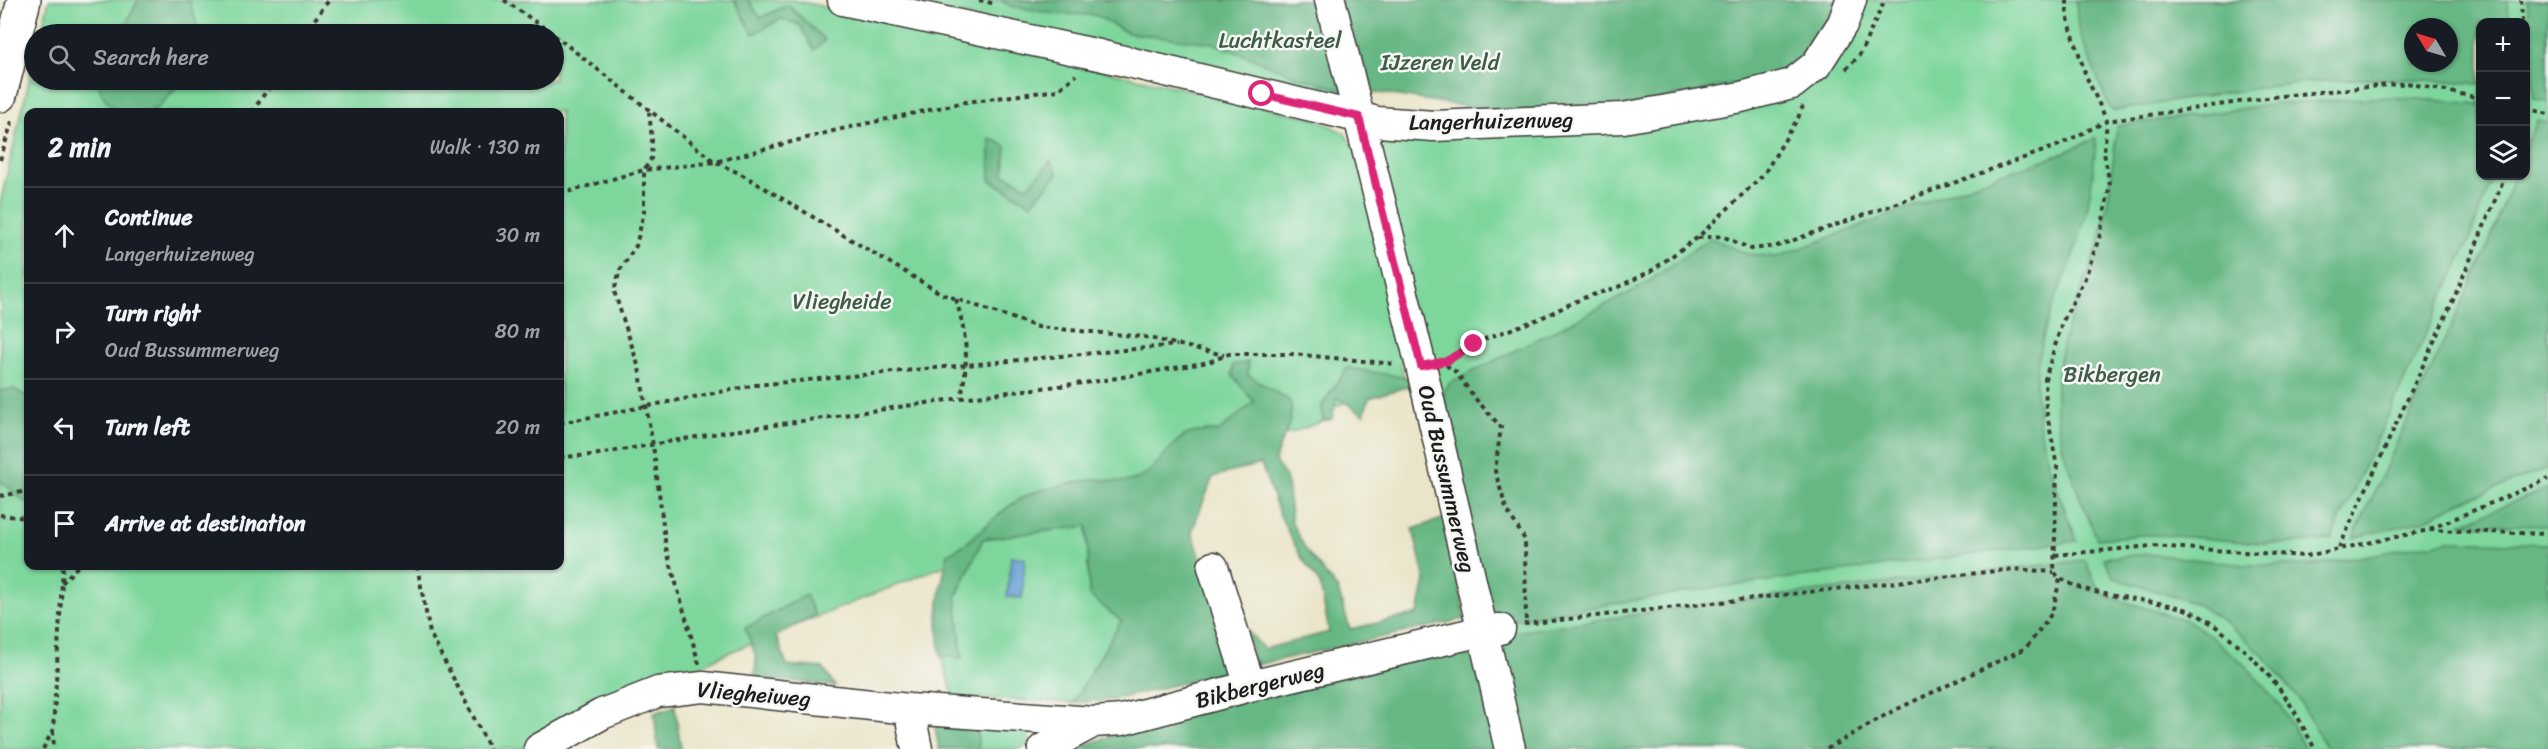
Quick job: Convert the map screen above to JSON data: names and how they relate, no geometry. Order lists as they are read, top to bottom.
{
  "streets": {
    "street": [
      "Langerhuizenweg",
      "Oud Bussummerweg",
      "Bikbergerweg",
      "Vliegheiweg"
    ]
  },
  "crossings": [
    ["Langerhuizenweg", "Oud Bussummerweg"],
    ["Oud Bussummerweg", "Bikbergerweg"],
    ["Bikbergerweg", "Vliegheiweg"]
  ],
  "parks": [
    "Luchtkasteel",
    "IJzeren Veld",
    "Vliegheide",
    "Bikbergen"
  ],
  "north": "top left",
  "page": {
    "map_buttons": ["+", "−"],
    "search": "Search here",
    "heading": ["2 min", "Walk · 130 m"],
    "list": [
      ["Continue", "Langerhuizenweg", "30 m"],
      ["Turn right", "Oud Bussummerweg", "80 m"],
      ["Turn left", "20 m"],
      "Arrive at destination"
    ]
  }
}
